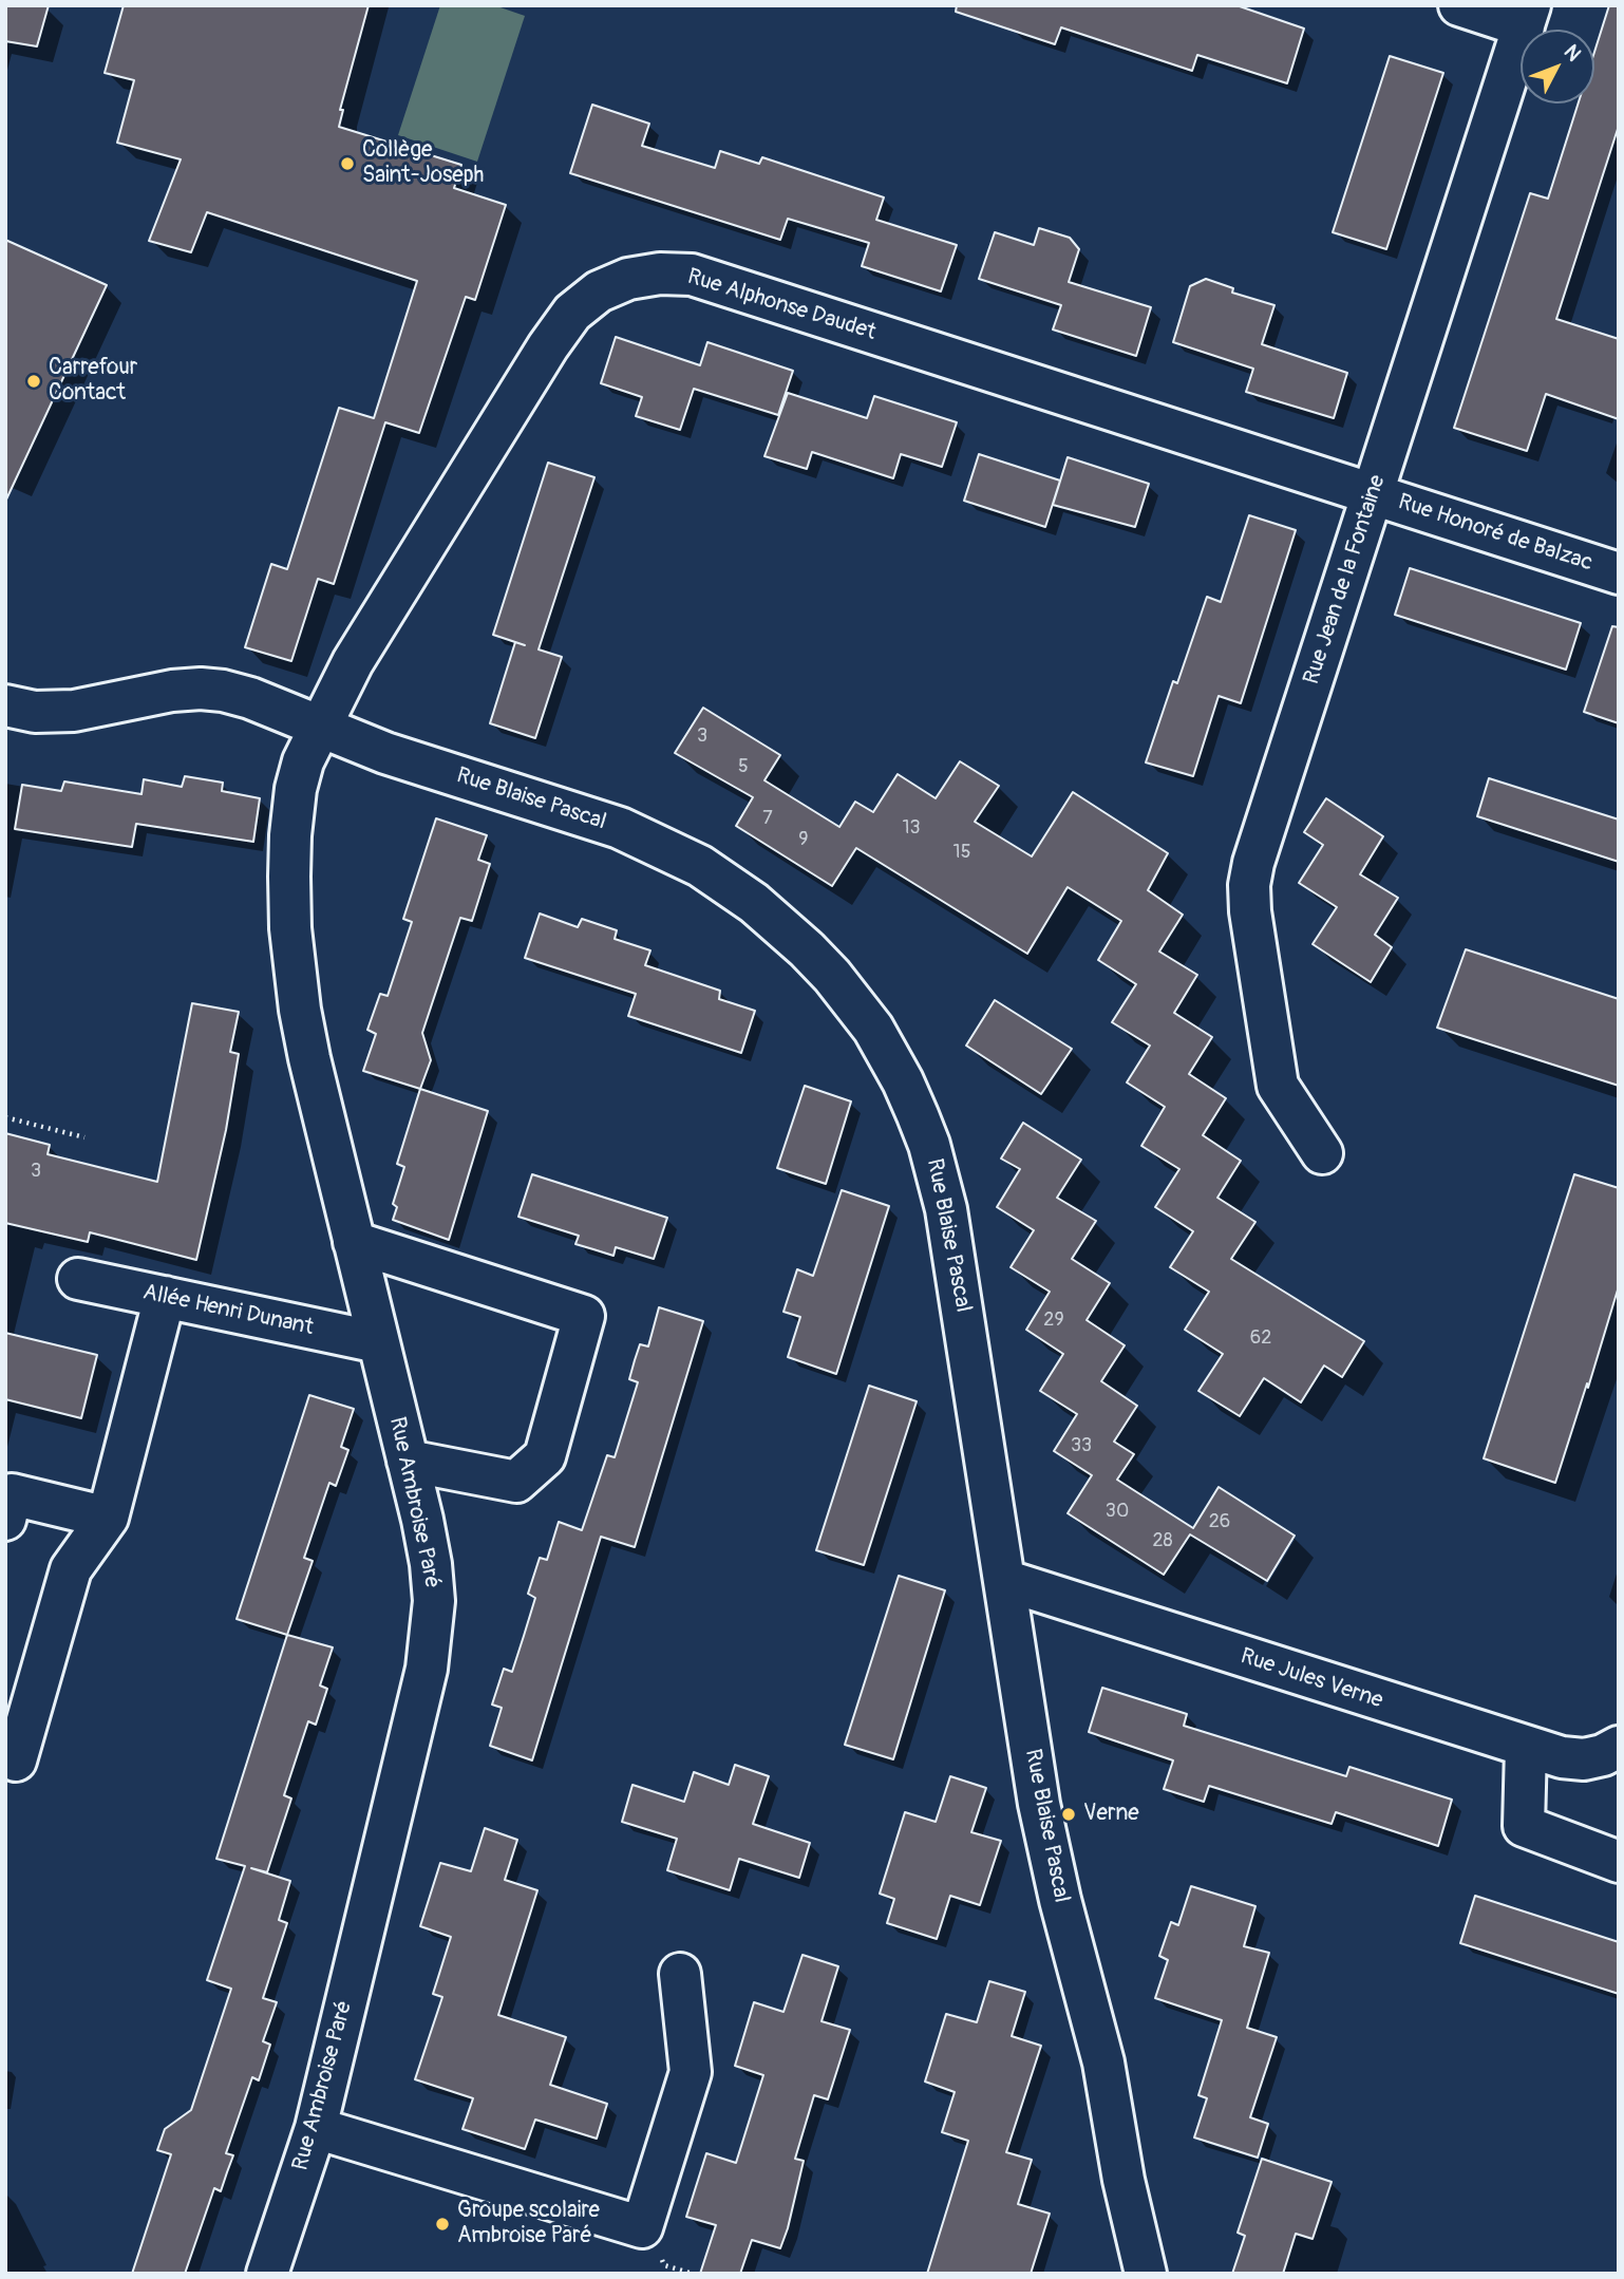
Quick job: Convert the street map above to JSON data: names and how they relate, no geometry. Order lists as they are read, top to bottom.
{
  "streets": {
    "street": [
      "Rue Alphonse Daudet",
      "Rue Honoré de Balzac",
      "Rue Jean de la Fontaine",
      "Rue Blaise Pascal",
      "Allée Henri Dunant",
      "Rue Ambroise Paré",
      "Rue Jules Verne"
    ]
  },
  "crossings": [
    ["Rue Alphonse Daudet", "Rue Honoré de Balzac"],
    ["Rue Alphonse Daudet", "Rue Jean de la Fontaine"],
    ["Rue Alphonse Daudet", "Rue Blaise Pascal"],
    ["Rue Alphonse Daudet", "Rue Ambroise Paré"],
    ["Rue Honoré de Balzac", "Rue Jean de la Fontaine"],
    ["Rue Blaise Pascal", "Rue Ambroise Paré"],
    ["Rue Blaise Pascal", "Rue Jules Verne"],
    ["Allée Henri Dunant", "Rue Ambroise Paré"]
  ],
  "places": [
    "Collège Saint-Joseph",
    "Carrefour Contact",
    "Verne",
    "Groupe scolaire Ambroise Paré"
  ],
  "house_numbers": [
    "3",
    "5",
    "7",
    "13",
    "9",
    "15",
    "3",
    "29",
    "62",
    "33",
    "30",
    "26",
    "28"
  ],
  "north": "top right"
}
